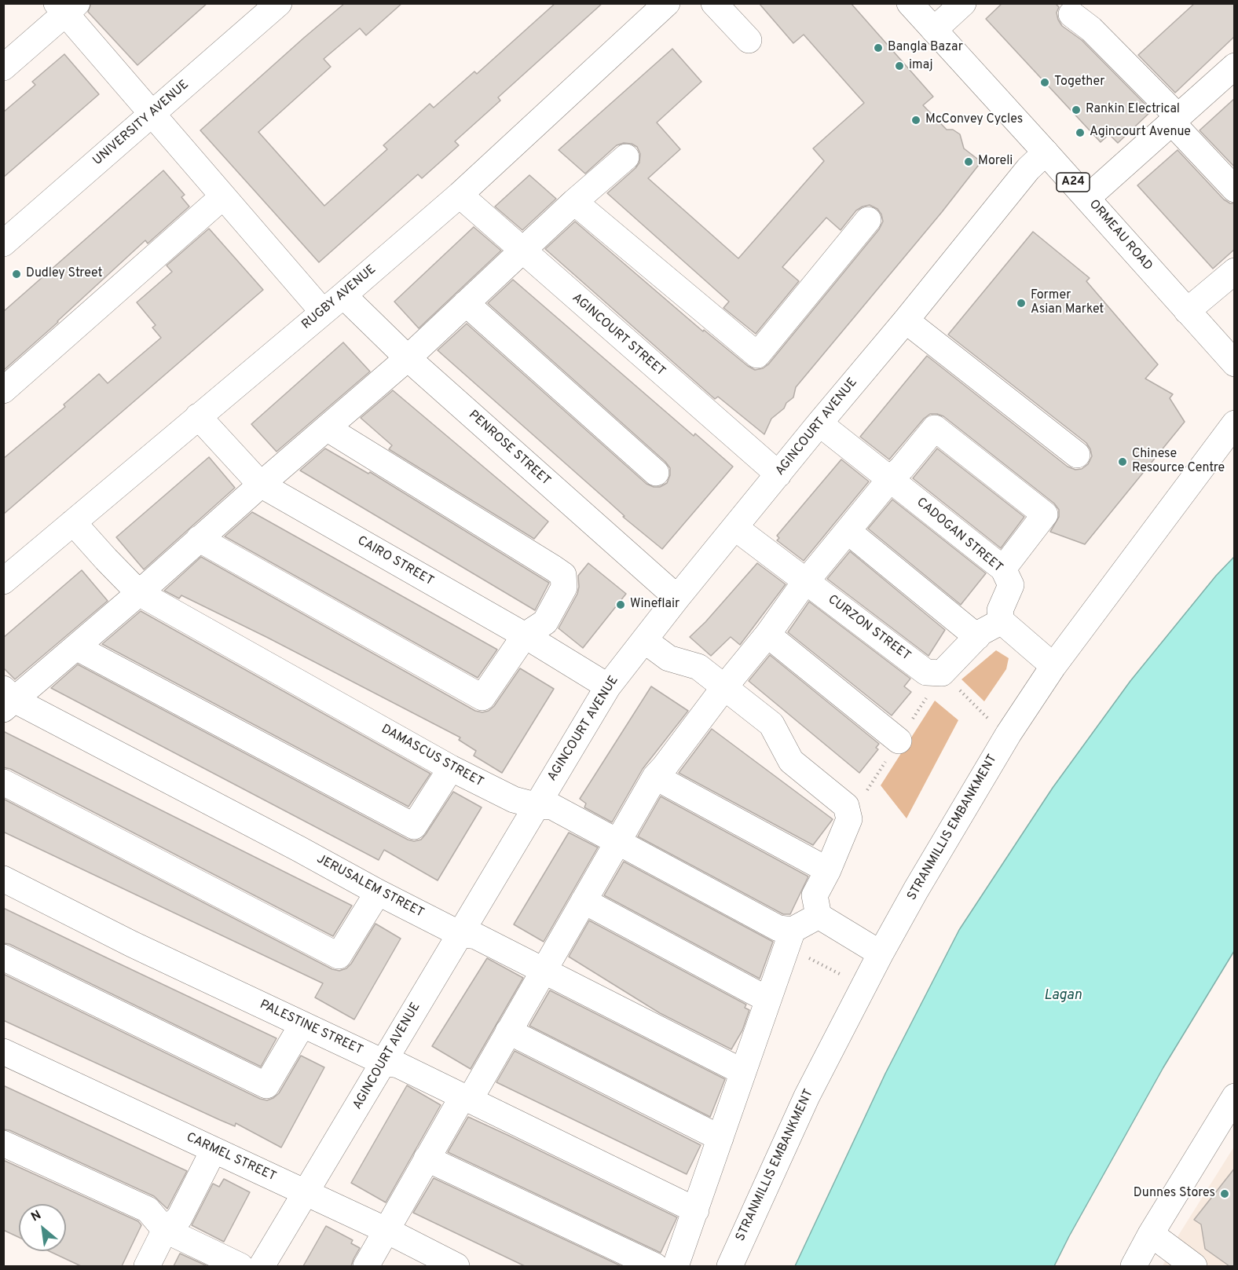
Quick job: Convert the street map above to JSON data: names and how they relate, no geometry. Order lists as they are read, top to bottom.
{
  "streets": {
    "street": [
      "UNIVERSITY AVENUE",
      "A24",
      "ORMEAU ROAD",
      "RUGBY AVENUE",
      "AGINCOURT STREET",
      "AGINCOURT AVENUE",
      "PENROSE STREET",
      "CADOGAN STREET",
      "CAIRO STREET",
      "CURZON STREET",
      "DAMASCUS STREET",
      "STRANMILLIS EMBANKMENT",
      "JERUSALEM STREET",
      "PALESTINE STREET",
      "CARMEL STREET"
    ]
  },
  "crossings": [
    ["ORMEAU ROAD", "AGINCOURT AVENUE"],
    ["RUGBY AVENUE", "AGINCOURT STREET"],
    ["RUGBY AVENUE", "PENROSE STREET"],
    ["RUGBY AVENUE", "CAIRO STREET"],
    ["RUGBY AVENUE", "DAMASCUS STREET"],
    ["AGINCOURT STREET", "AGINCOURT AVENUE"],
    ["AGINCOURT AVENUE", "PENROSE STREET"],
    ["AGINCOURT AVENUE", "CADOGAN STREET"],
    ["AGINCOURT AVENUE", "CAIRO STREET"],
    ["AGINCOURT AVENUE", "CURZON STREET"],
    ["AGINCOURT AVENUE", "DAMASCUS STREET"],
    ["AGINCOURT AVENUE", "JERUSALEM STREET"],
    ["AGINCOURT AVENUE", "PALESTINE STREET"],
    ["AGINCOURT AVENUE", "CARMEL STREET"]
  ],
  "water": ["Lagan"],
  "places": [
    "Bangla Bazar",
    "imaj",
    "Together",
    "Rankin Electrical",
    "McConvey Cycles",
    "Agincourt Avenue",
    "Moreli",
    "Dudley Street",
    "Former Asian Market",
    "Chinese Resource Centre",
    "Wineflair",
    "Dunnes Stores"
  ],
  "north": "top left"
}
